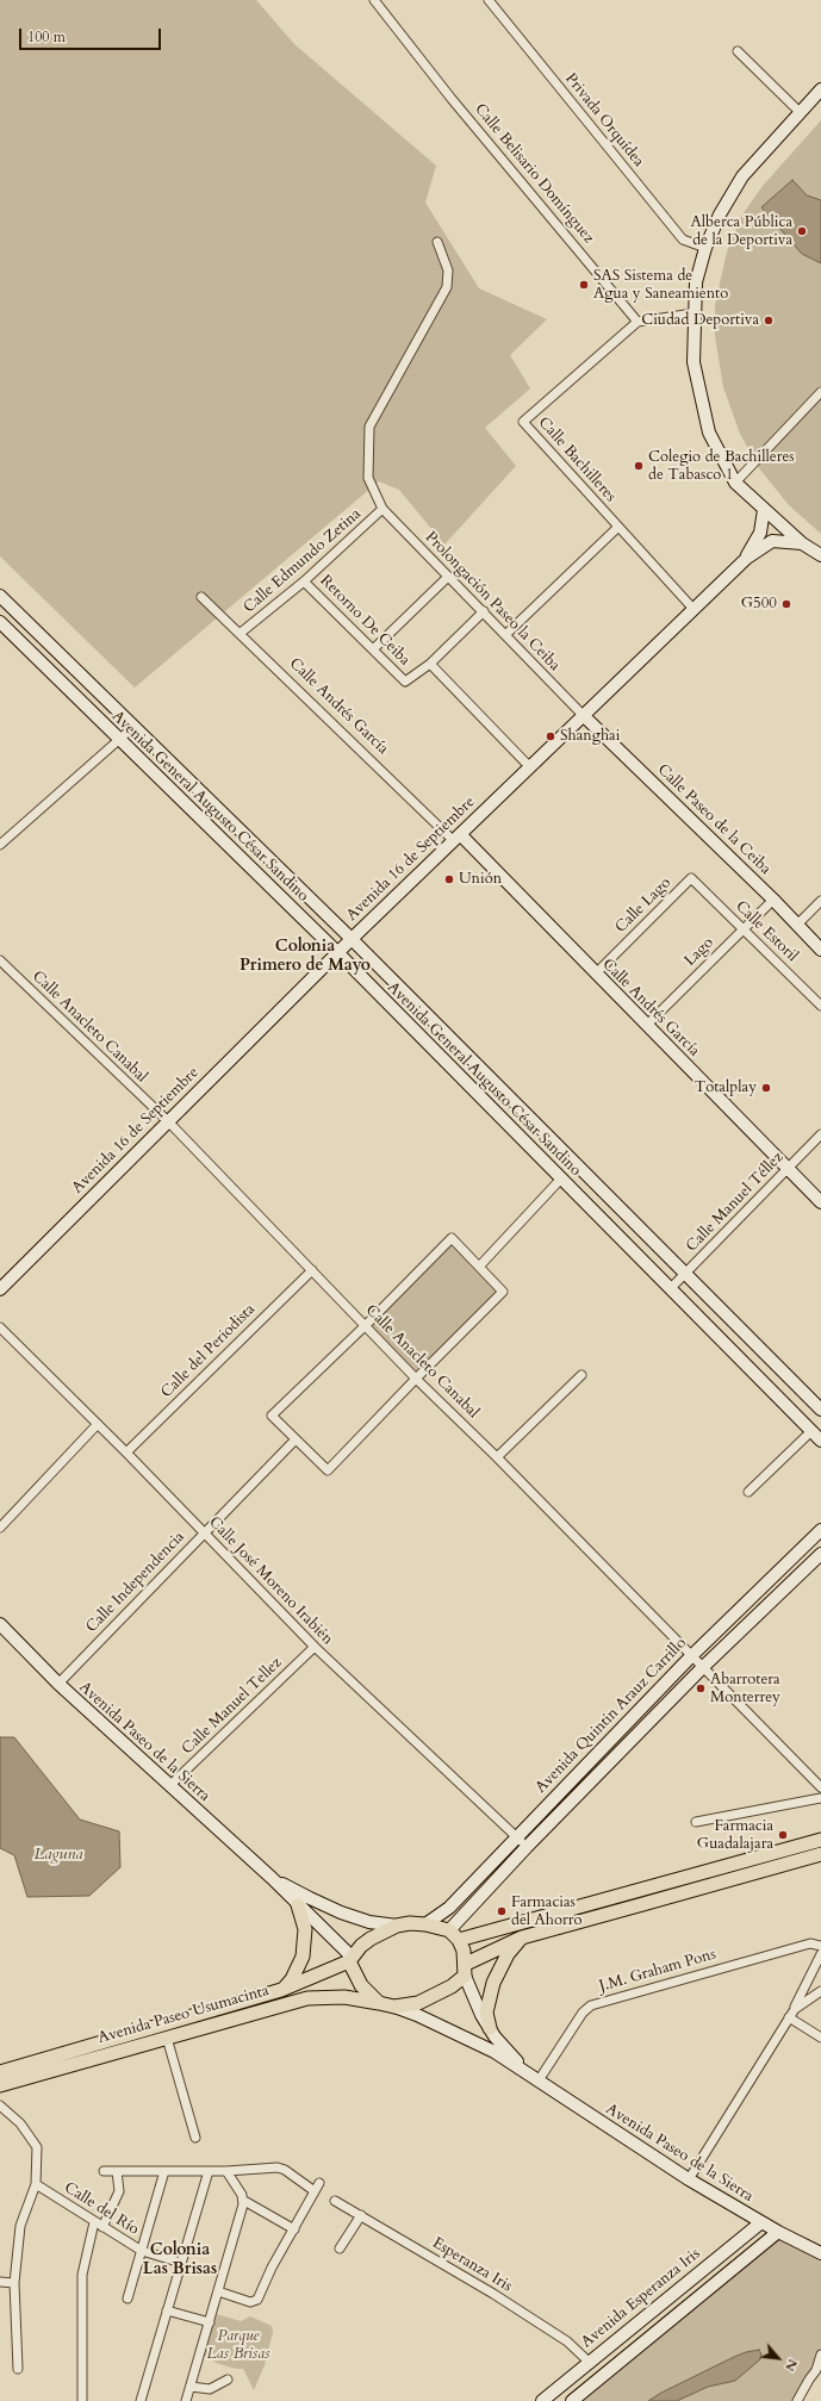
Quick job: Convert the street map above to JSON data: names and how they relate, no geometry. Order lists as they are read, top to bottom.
{
  "streets": {
    "main road": [
      "Calle Andrés García",
      "Avenida General Augusto César Sandino",
      "Calle Paseo de la Ceiba",
      "Avenida 16 de Septiembre",
      "Avenida Quintin Arauz Carrillo",
      "Avenida Paseo de la Sierra",
      "Avenida Paseo Usumacinta",
      "Avenida Esperanza Iris"
    ],
    "street": [
      "Privada Orquídea",
      "Calle Belisario Domínguez",
      "Calle Bachilleres",
      "Calle Edmundo Zetina",
      "Prolongación Paseo la Ceiba",
      "Retorno De Ceiba",
      "Calle Lago",
      "Calle Estoril",
      "Lago",
      "Calle Anacleto Canabal",
      "Calle Manuel Téllez",
      "Calle del Periodista",
      "Calle José Moreno Irabién",
      "Calle Independencia",
      "Calle Manuel Tellez",
      "J.M. Graham Pons",
      "Calle del Río",
      "Esperanza Iris"
    ]
  },
  "crossings": [
    ["Calle Belisario Domínguez", "Calle Bachilleres"],
    ["Calle Bachilleres", "Avenida 16 de Septiembre"],
    ["Calle Edmundo Zetina", "Prolongación Paseo la Ceiba"],
    ["Calle Edmundo Zetina", "Retorno De Ceiba"],
    ["Calle Edmundo Zetina", "Calle Andrés García"],
    ["Prolongación Paseo la Ceiba", "Calle Paseo de la Ceiba"],
    ["Prolongación Paseo la Ceiba", "Avenida 16 de Septiembre"],
    ["Calle Andrés García", "Avenida 16 de Septiembre"],
    ["Calle Andrés García", "Calle Lago"],
    ["Calle Andrés García", "Lago"],
    ["Calle Andrés García", "Calle Manuel Téllez"],
    ["Avenida General Augusto César Sandino", "Avenida 16 de Septiembre"],
    ["Avenida General Augusto César Sandino", "Calle Manuel Téllez"],
    ["Calle Paseo de la Ceiba", "Avenida 16 de Septiembre"],
    ["Calle Paseo de la Ceiba", "Lago"],
    ["Avenida 16 de Septiembre", "Calle Anacleto Canabal"],
    ["Calle Lago", "Calle Estoril"],
    ["Calle Estoril", "Lago"],
    ["Calle Anacleto Canabal", "Calle del Periodista"],
    ["Calle Anacleto Canabal", "Avenida Quintin Arauz Carrillo"],
    ["Calle del Periodista", "Calle José Moreno Irabién"],
    ["Calle José Moreno Irabién", "Calle Independencia"],
    ["Calle José Moreno Irabién", "Calle Manuel Tellez"],
    ["Calle José Moreno Irabién", "Avenida Quintin Arauz Carrillo"],
    ["Calle Independencia", "Avenida Paseo de la Sierra"],
    ["Calle Manuel Tellez", "Avenida Paseo de la Sierra"],
    ["Avenida Quintin Arauz Carrillo", "Avenida Paseo de la Sierra"],
    ["Avenida Quintin Arauz Carrillo", "Avenida Paseo Usumacinta"],
    ["Avenida Paseo de la Sierra", "J.M. Graham Pons"],
    ["Avenida Paseo de la Sierra", "Avenida Paseo Usumacinta"],
    ["Avenida Paseo de la Sierra", "Avenida Esperanza Iris"],
    ["Esperanza Iris", "Avenida Esperanza Iris"]
  ],
  "districts": ["Colonia Primero de Mayo", "Colonia Las Brisas"],
  "water": ["Laguna"],
  "parks": ["Parque Las Brisas"],
  "places": [
    "Alberca Pública de la Deportiva",
    "SAS Sistema de Agua y Saneamiento",
    "Ciudad Deportiva",
    "Colegio de Bachilleres de Tabasco 1",
    "G500",
    "Shanghai",
    "Unión",
    "Totalplay",
    "Abarrotera Monterrey",
    "Farmacia Guadalajara",
    "Farmacias del Ahorro"
  ],
  "scale_bar": "100 m",
  "north": "bottom right"
}
